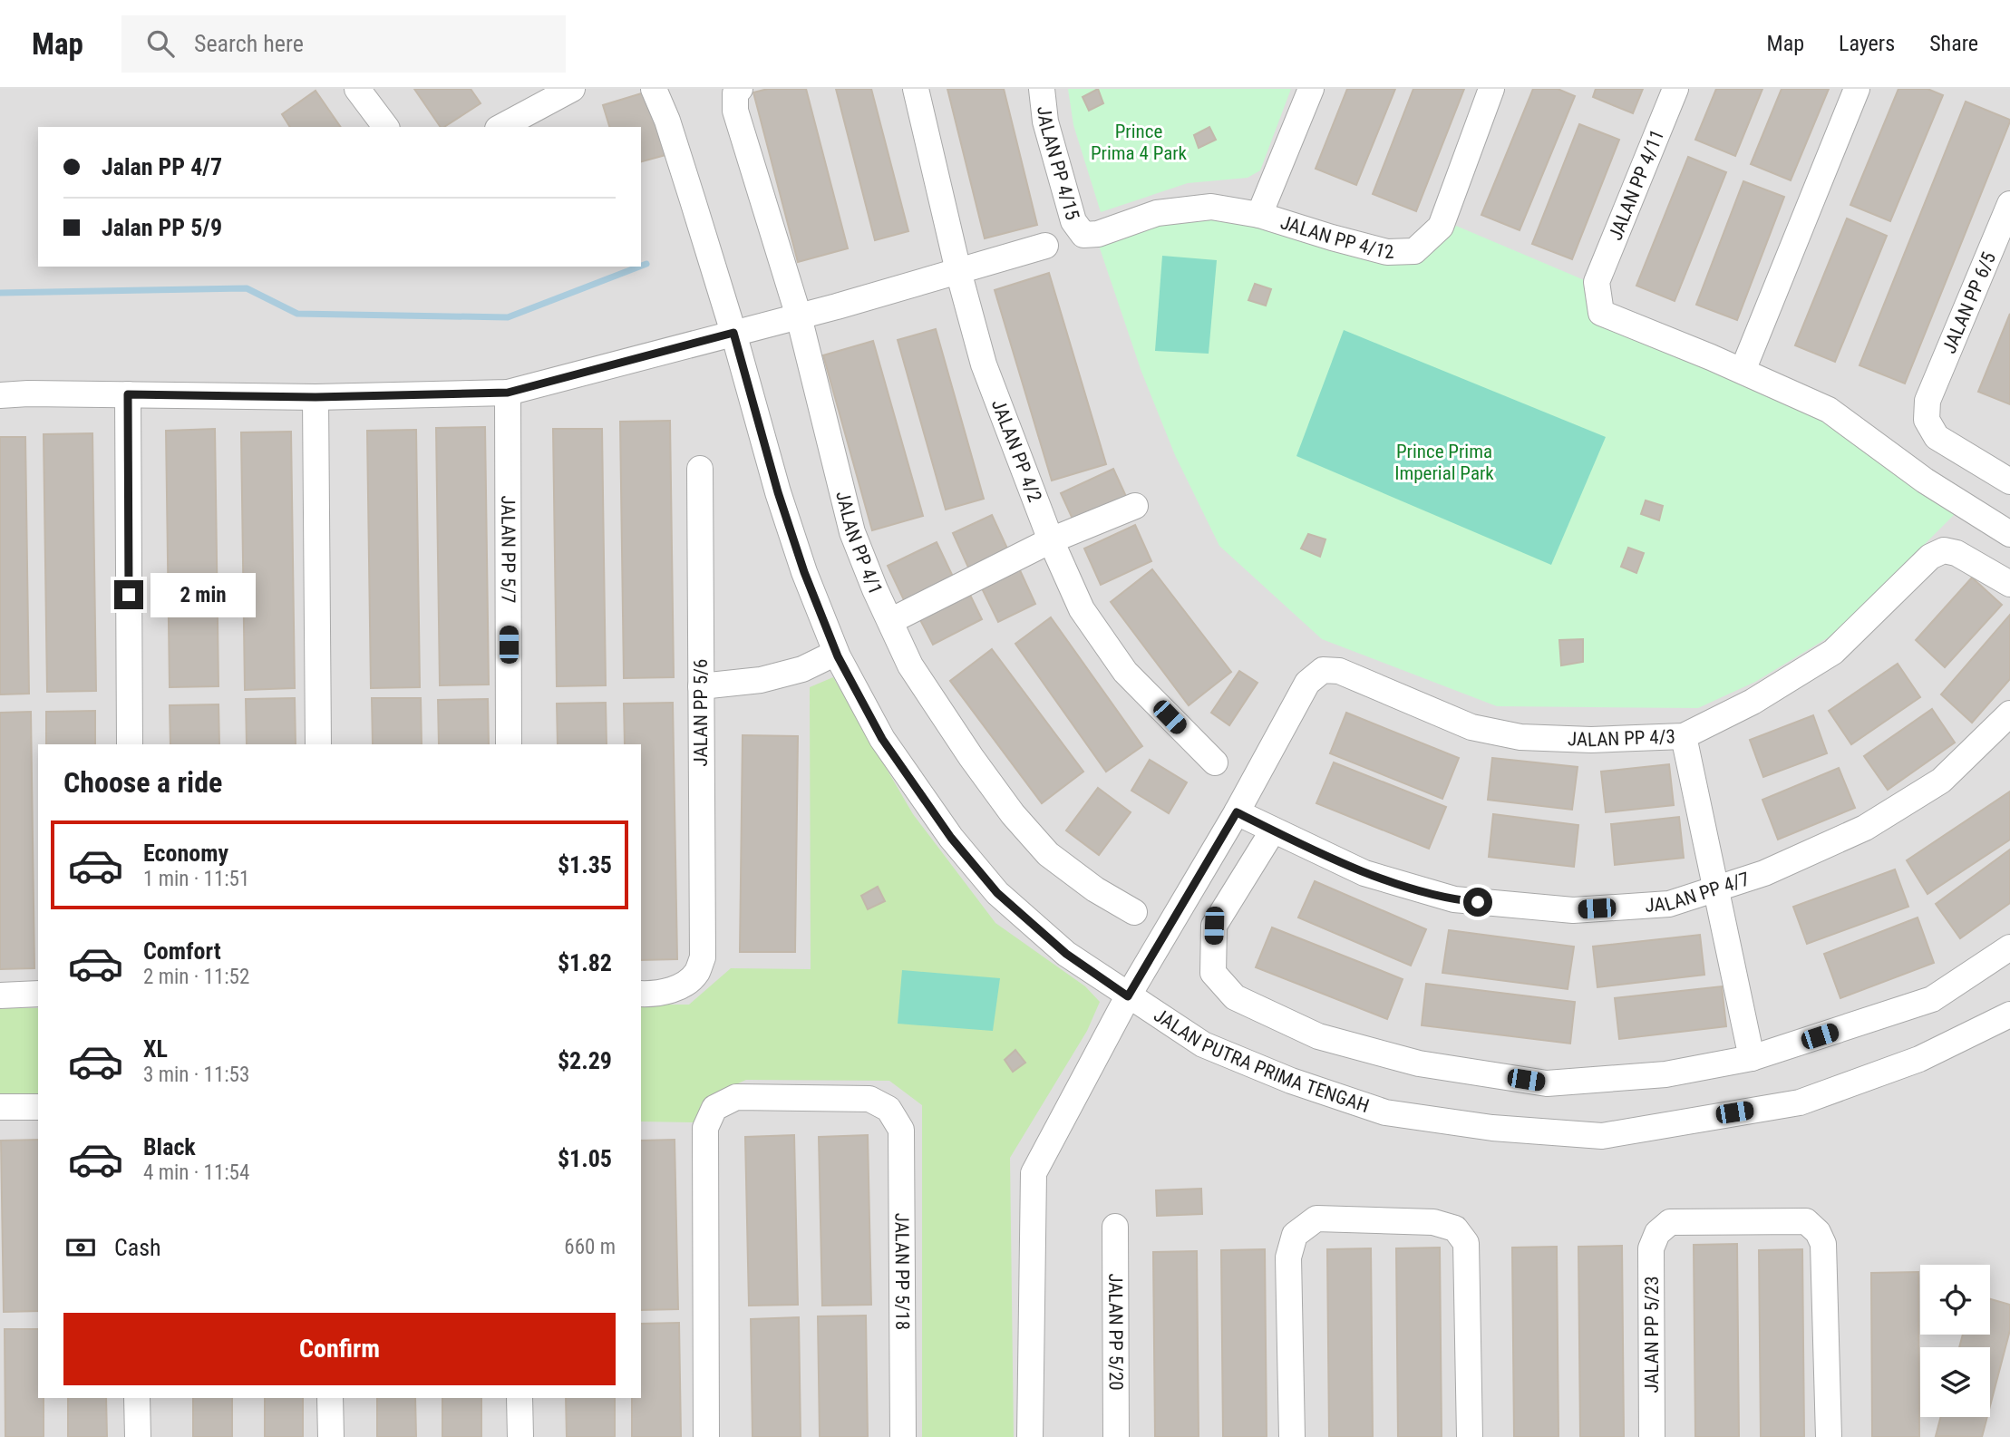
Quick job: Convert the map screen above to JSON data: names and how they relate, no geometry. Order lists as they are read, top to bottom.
{
  "streets": {
    "street": [
      "JALAN PP 4/15",
      "JALAN PP 4/11",
      "JALAN PP 4/12",
      "JALAN PP 6/5",
      "JALAN PP 4/2",
      "JALAN PP 4/1",
      "JALAN PP 5/7",
      "JALAN PP 5/6",
      "JALAN PP 4/3",
      "JALAN PP 4/7",
      "JALAN PUTRA PRIMA TENGAH",
      "JALAN PP 5/18",
      "JALAN PP 5/20",
      "JALAN PP 5/23"
    ]
  },
  "crossings": [
    ["JALAN PP 4/15", "JALAN PP 4/12"],
    ["JALAN PP 4/3", "JALAN PP 4/7"]
  ],
  "parks": ["Prince Prima 4 Park", "Prince Prima Imperial Park"],
  "page": {
    "header": "Map",
    "search": "Search here",
    "nav": ["Map", "Layers", "Share"],
    "banner": ["Jalan PP 4/7", "Jalan PP 5/9"],
    "bubble": "2 min",
    "heading": "Choose a ride",
    "list": [
      {
        "name": "Economy",
        "note": "1 min · 11:51",
        "value": "$1.35"
      },
      {
        "name": "Comfort",
        "note": "2 min · 11:52",
        "value": "$1.82"
      },
      {
        "name": "XL",
        "note": "3 min · 11:53",
        "value": "$2.29"
      },
      {
        "name": "Black",
        "note": "4 min · 11:54",
        "value": "$1.05"
      }
    ],
    "pay": ["Cash", "660 m"],
    "buttons": "Confirm"
  }
}
